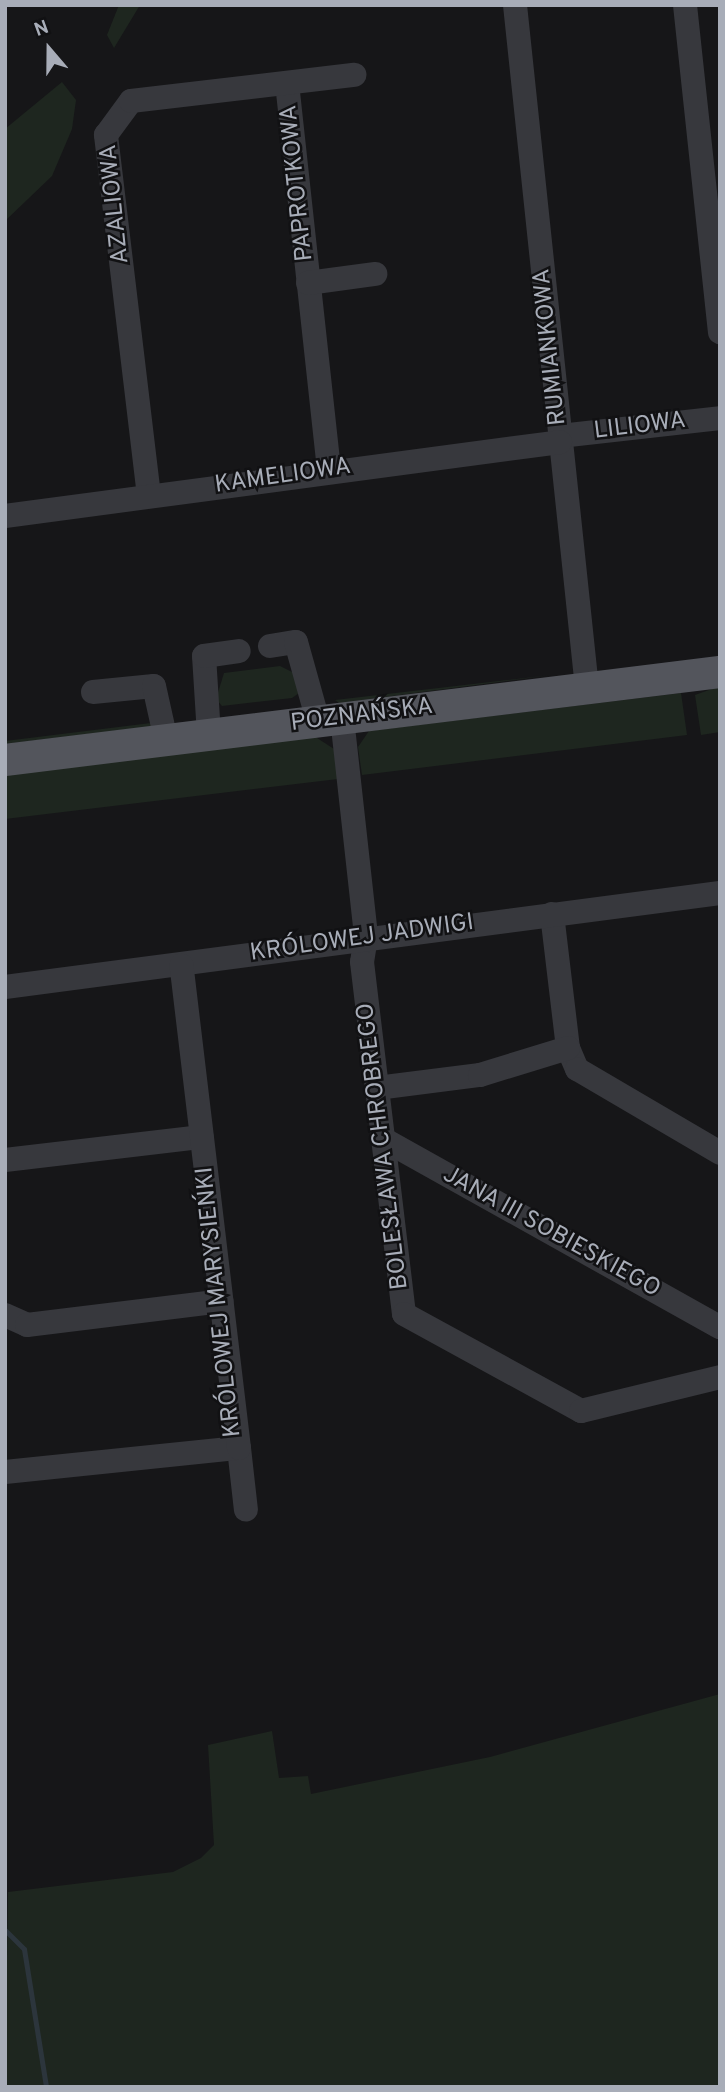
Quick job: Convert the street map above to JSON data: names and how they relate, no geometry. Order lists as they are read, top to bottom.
{
  "streets": {
    "main road": ["POZNAŃSKA"],
    "street": [
      "PAPROTKOWA",
      "AZALIOWA",
      "RUMIANKOWA",
      "LILIOWA",
      "KAMELIOWA",
      "KRÓLOWEJ JADWIGI",
      "BOLESŁAWA CHROBREGO",
      "JANA III SOBIESKIEGO",
      "KRÓLOWEJ MARYSIEŃKI"
    ]
  },
  "crossings": [
    ["PAPROTKOWA", "AZALIOWA"],
    ["PAPROTKOWA", "KAMELIOWA"],
    ["AZALIOWA", "KAMELIOWA"],
    ["RUMIANKOWA", "LILIOWA"],
    ["RUMIANKOWA", "KAMELIOWA"],
    ["RUMIANKOWA", "POZNAŃSKA"],
    ["LILIOWA", "KAMELIOWA"],
    ["POZNAŃSKA", "BOLESŁAWA CHROBREGO"],
    ["KRÓLOWEJ JADWIGI", "BOLESŁAWA CHROBREGO"],
    ["KRÓLOWEJ JADWIGI", "KRÓLOWEJ MARYSIEŃKI"],
    ["BOLESŁAWA CHROBREGO", "JANA III SOBIESKIEGO"]
  ],
  "north": "top"
}
